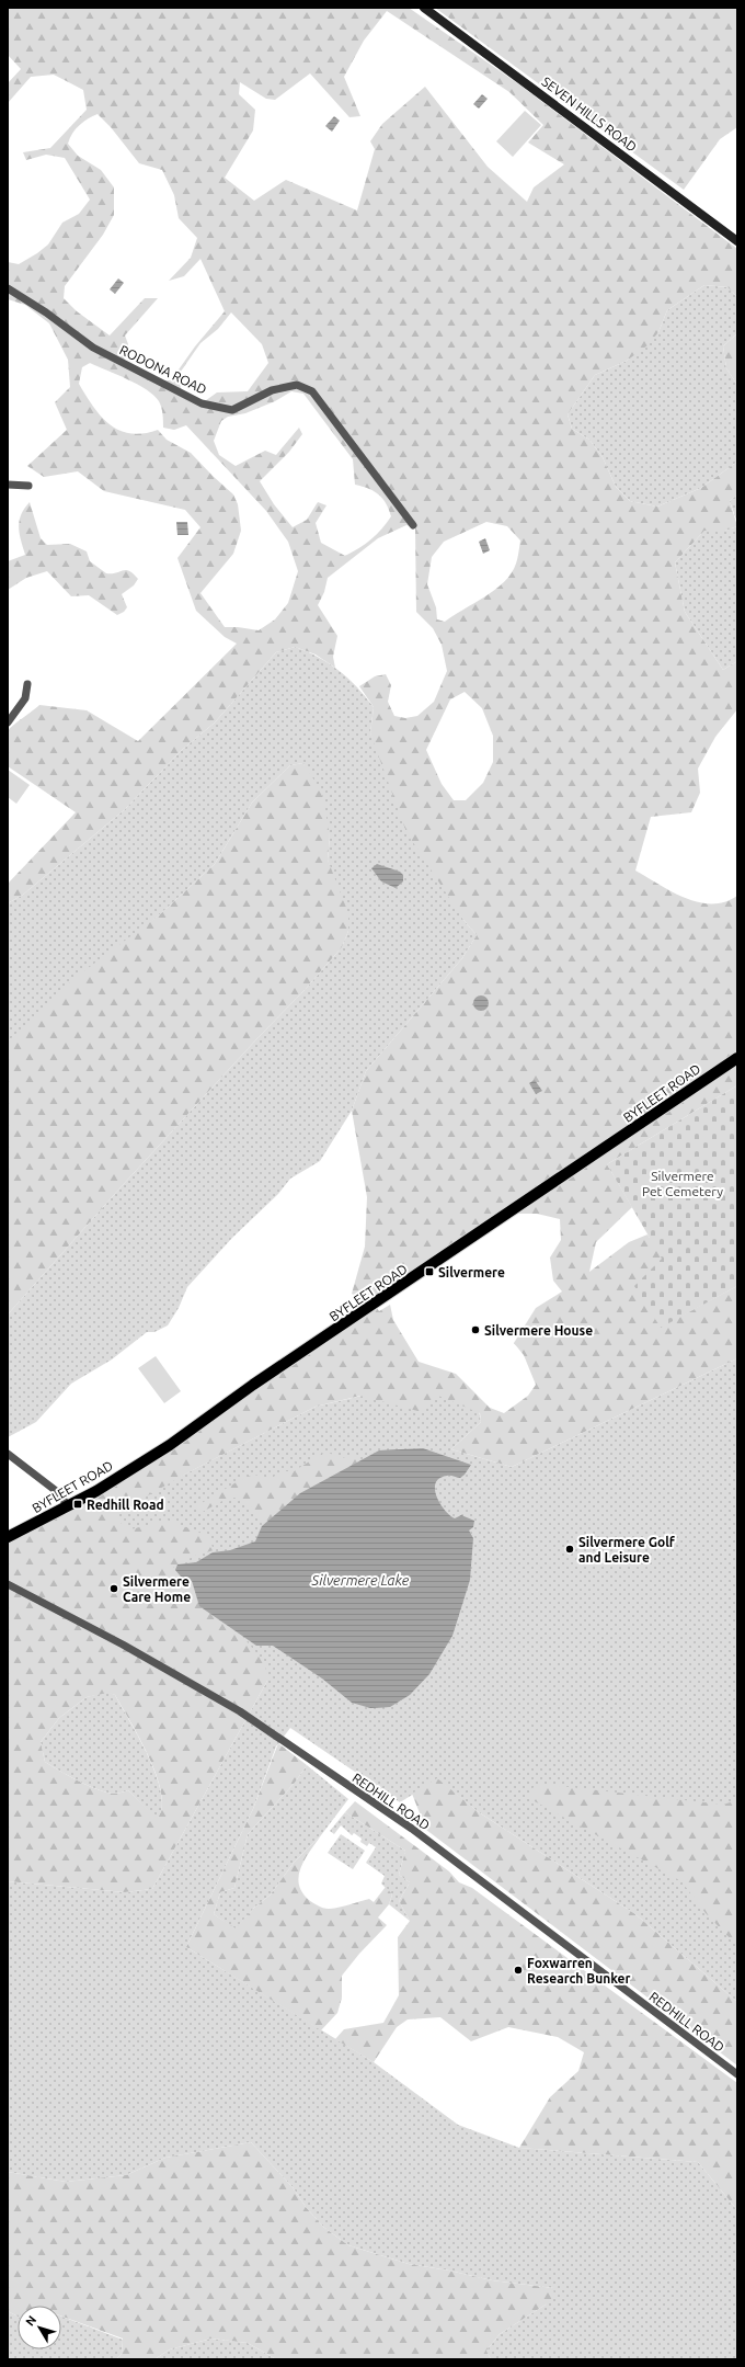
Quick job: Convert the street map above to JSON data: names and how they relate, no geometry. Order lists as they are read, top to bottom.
{
  "streets": {
    "main road": ["SEVEN HILLS ROAD", "BYFLEET ROAD"],
    "street": ["RODONA ROAD", "REDHILL ROAD"]
  },
  "water": ["Silvermere Lake"],
  "parks": ["Silvermere Pet Cemetery"],
  "places": {
    "transit": ["Silvermere", "Redhill Road"],
    "other": [
      "Silvermere House",
      "Silvermere Golf and Leisure",
      "Silvermere Care Home",
      "Foxwarren Research Bunker"
    ]
  },
  "north": "top left"
}
